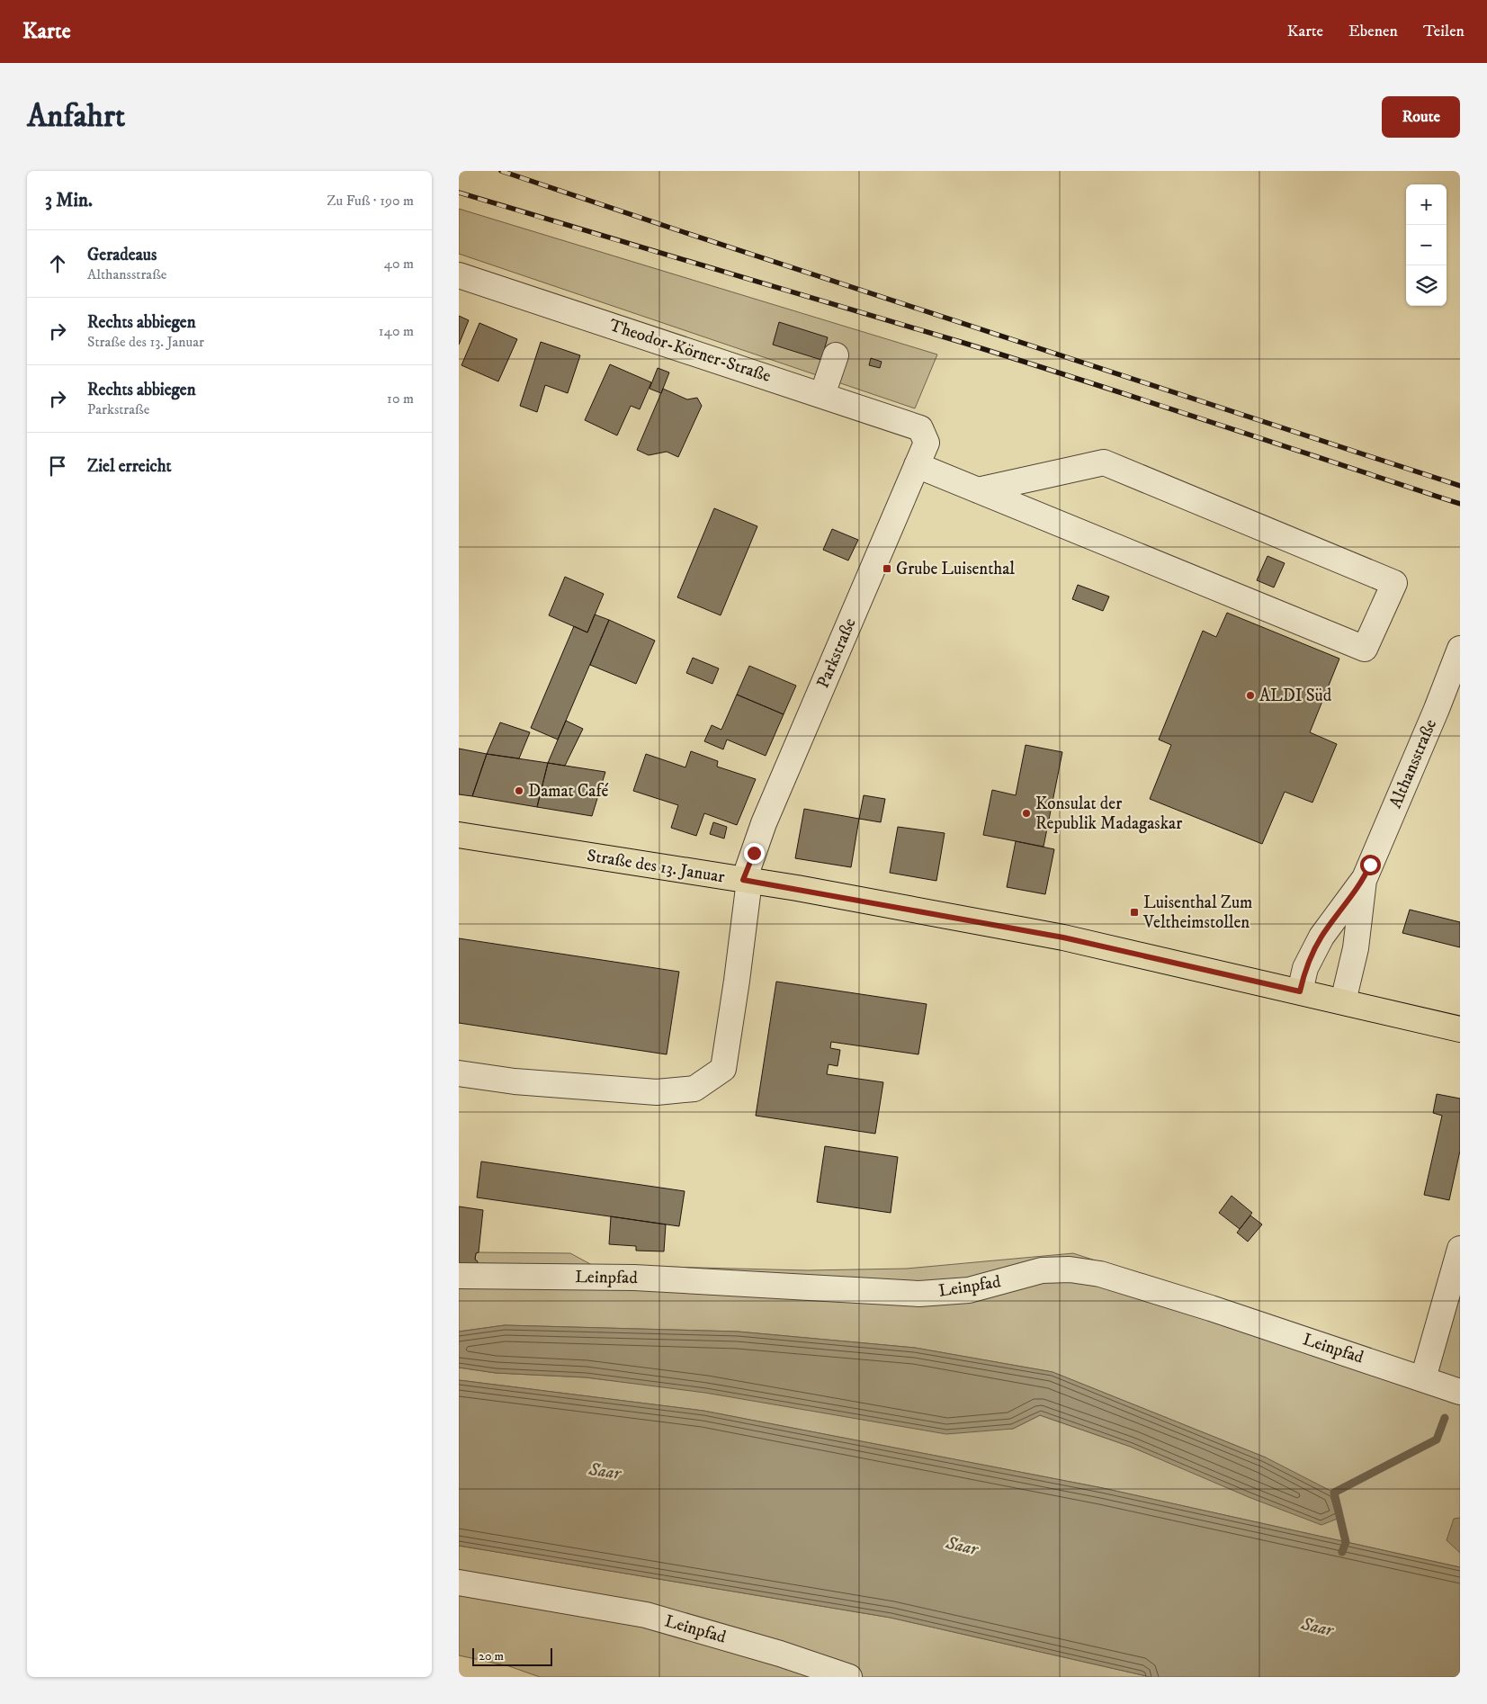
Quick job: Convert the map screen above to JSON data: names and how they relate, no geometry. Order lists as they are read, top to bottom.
{
  "streets": {
    "main road": ["Straße des 13. Januar"],
    "street": [
      "Theodor-Körner-Straße",
      "Parkstraße",
      "Althansstraße",
      "Leinpfad"
    ]
  },
  "crossings": [
    ["Theodor-Körner-Straße", "Parkstraße"],
    ["Parkstraße", "Straße des 13. Januar"],
    ["Althansstraße", "Straße des 13. Januar"]
  ],
  "water": ["Saar"],
  "places": {
    "transit": ["Grube Luisenthal", "Luisenthal Zum Veltheimstollen"],
    "other": ["ALDI Süd", "Damat Café", "Konsulat der Republik Madagaskar"]
  },
  "scale_bar": "20 m",
  "page": {
    "header": "Karte",
    "nav": ["Karte", "Ebenen", "Teilen"],
    "buttons": "Route",
    "title": "Anfahrt",
    "heading": ["3 Min.", "Zu Fuß · 190 m"],
    "map_buttons": ["+", "−"],
    "list": [
      ["Geradeaus", "Althansstraße", "40 m"],
      ["Rechts abbiegen", "Straße des 13. Januar", "140 m"],
      ["Rechts abbiegen", "Parkstraße", "10 m"],
      "Ziel erreicht"
    ],
    "scale": "20 m"
  }
}
